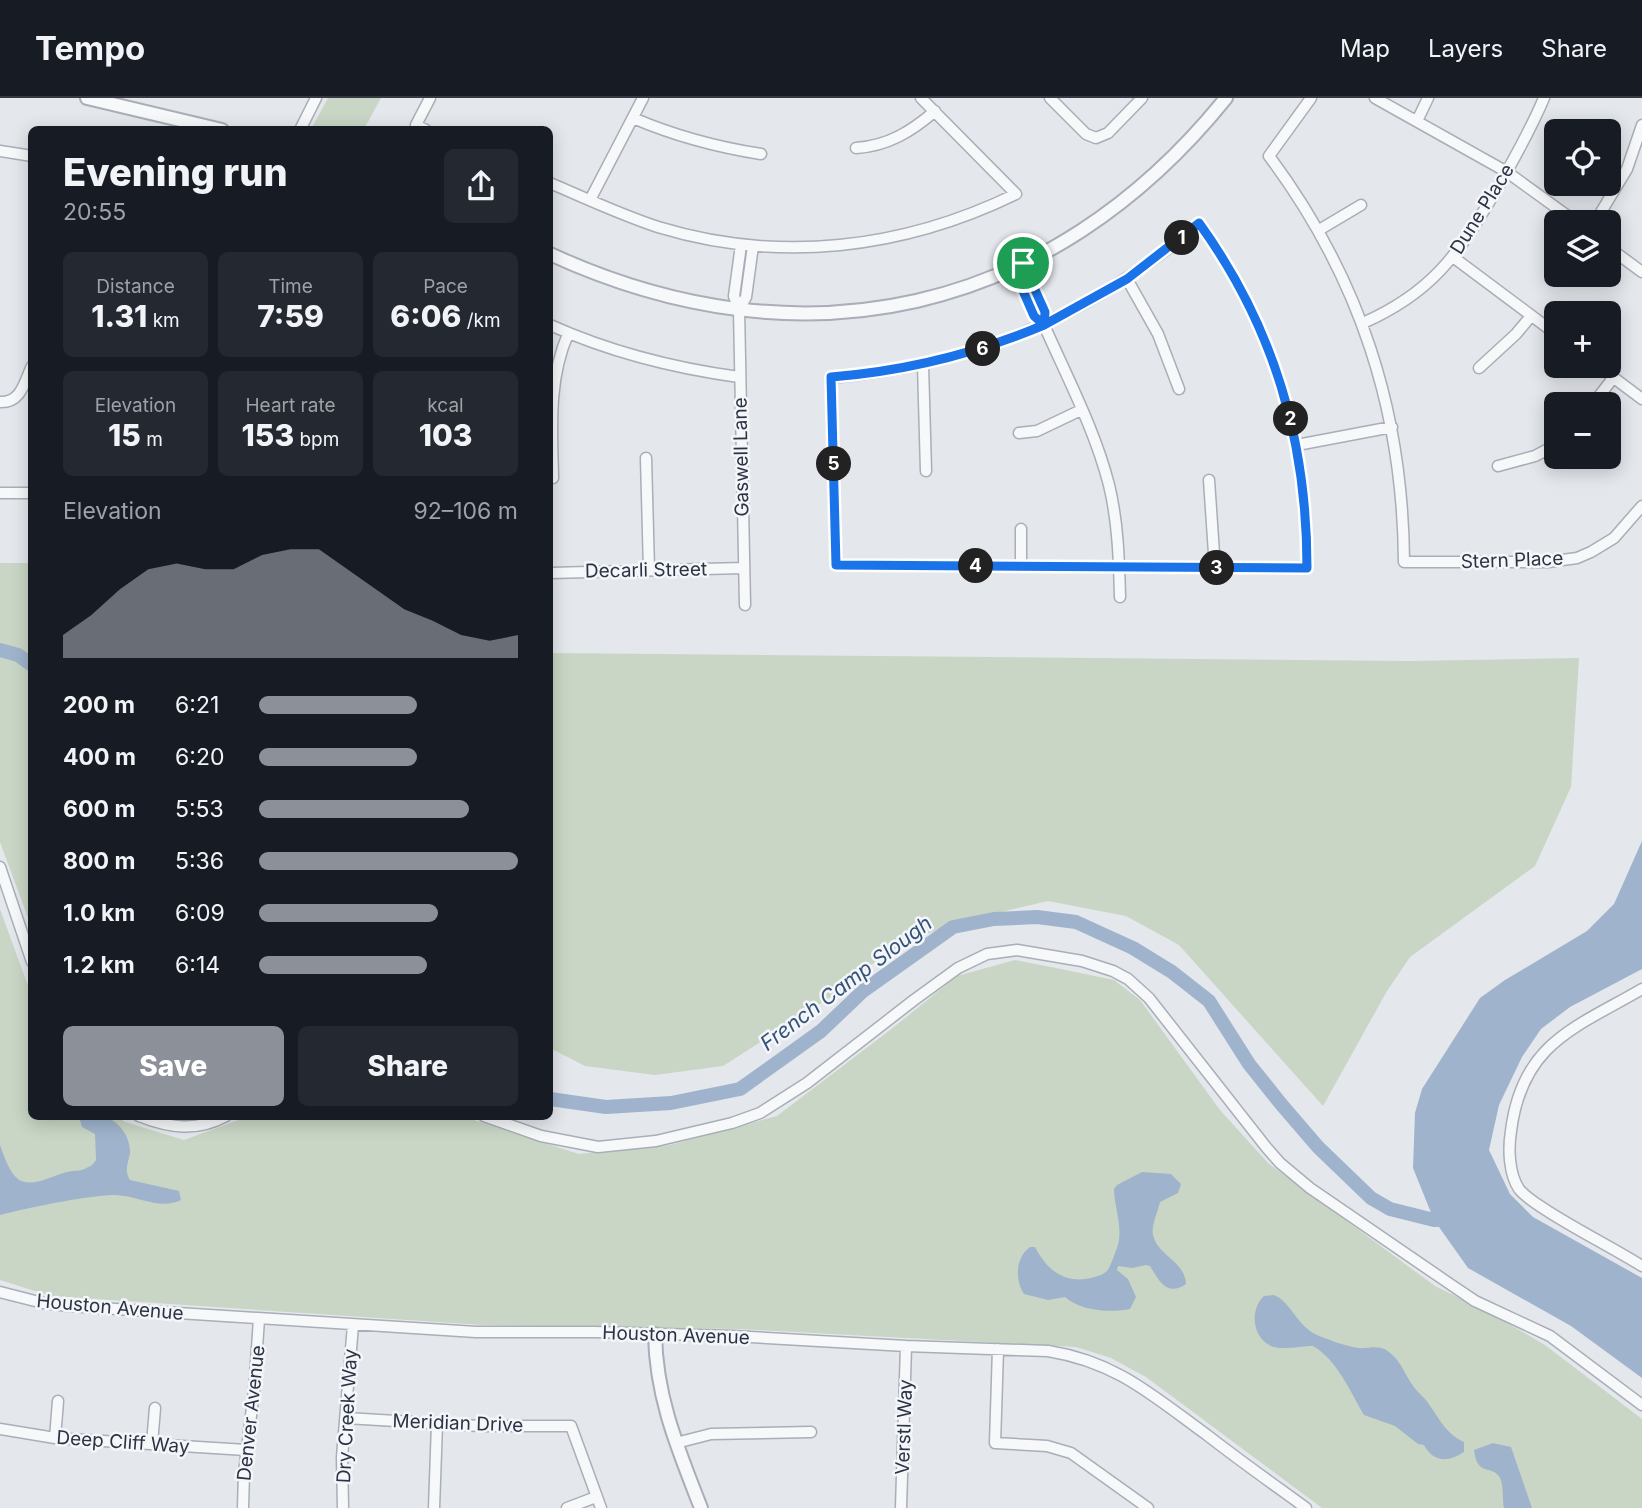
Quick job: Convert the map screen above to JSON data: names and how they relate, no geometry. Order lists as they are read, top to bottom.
{
  "streets": {
    "street": [
      "Dune Place",
      "Gaswell Lane",
      "Stern Place",
      "Decarli Street",
      "Houston Avenue",
      "Denver Avenue",
      "Dry Creek Way",
      "Meridian Drive",
      "Verstl Way",
      "Deep Cliff Way"
    ]
  },
  "crossings": [
    ["Gaswell Lane", "Decarli Street"],
    ["Houston Avenue", "Denver Avenue"],
    ["Houston Avenue", "Dry Creek Way"],
    ["Houston Avenue", "Verstl Way"],
    ["Denver Avenue", "Deep Cliff Way"],
    ["Dry Creek Way", "Meridian Drive"]
  ],
  "water": ["French Camp Slough"],
  "page": {
    "header": "Tempo",
    "nav": ["Map", "Layers", "Share"],
    "map_buttons": ["+", "−"],
    "heading": ["Evening run", "20:55"],
    "pins": [
      "1",
      "6",
      "2",
      "5",
      "4",
      "3"
    ],
    "stats": [
      ["Distance", "1.31 km"],
      ["Time", "7:59"],
      ["Pace", "6:06 /km"],
      ["Elevation", "15 m"],
      ["Heart rate", "153 bpm"],
      ["kcal", "103"]
    ],
    "chart": ["Elevation", "92–106 m"],
    "list": [
      {
        "name": "200 m",
        "note": "6:21"
      },
      {
        "name": "400 m",
        "note": "6:20"
      },
      {
        "name": "600 m",
        "note": "5:53"
      },
      {
        "name": "800 m",
        "note": "5:36"
      },
      {
        "name": "1.0 km",
        "note": "6:09"
      },
      {
        "name": "1.2 km",
        "note": "6:14"
      }
    ],
    "buttons": ["Save", "Share"]
  }
}
